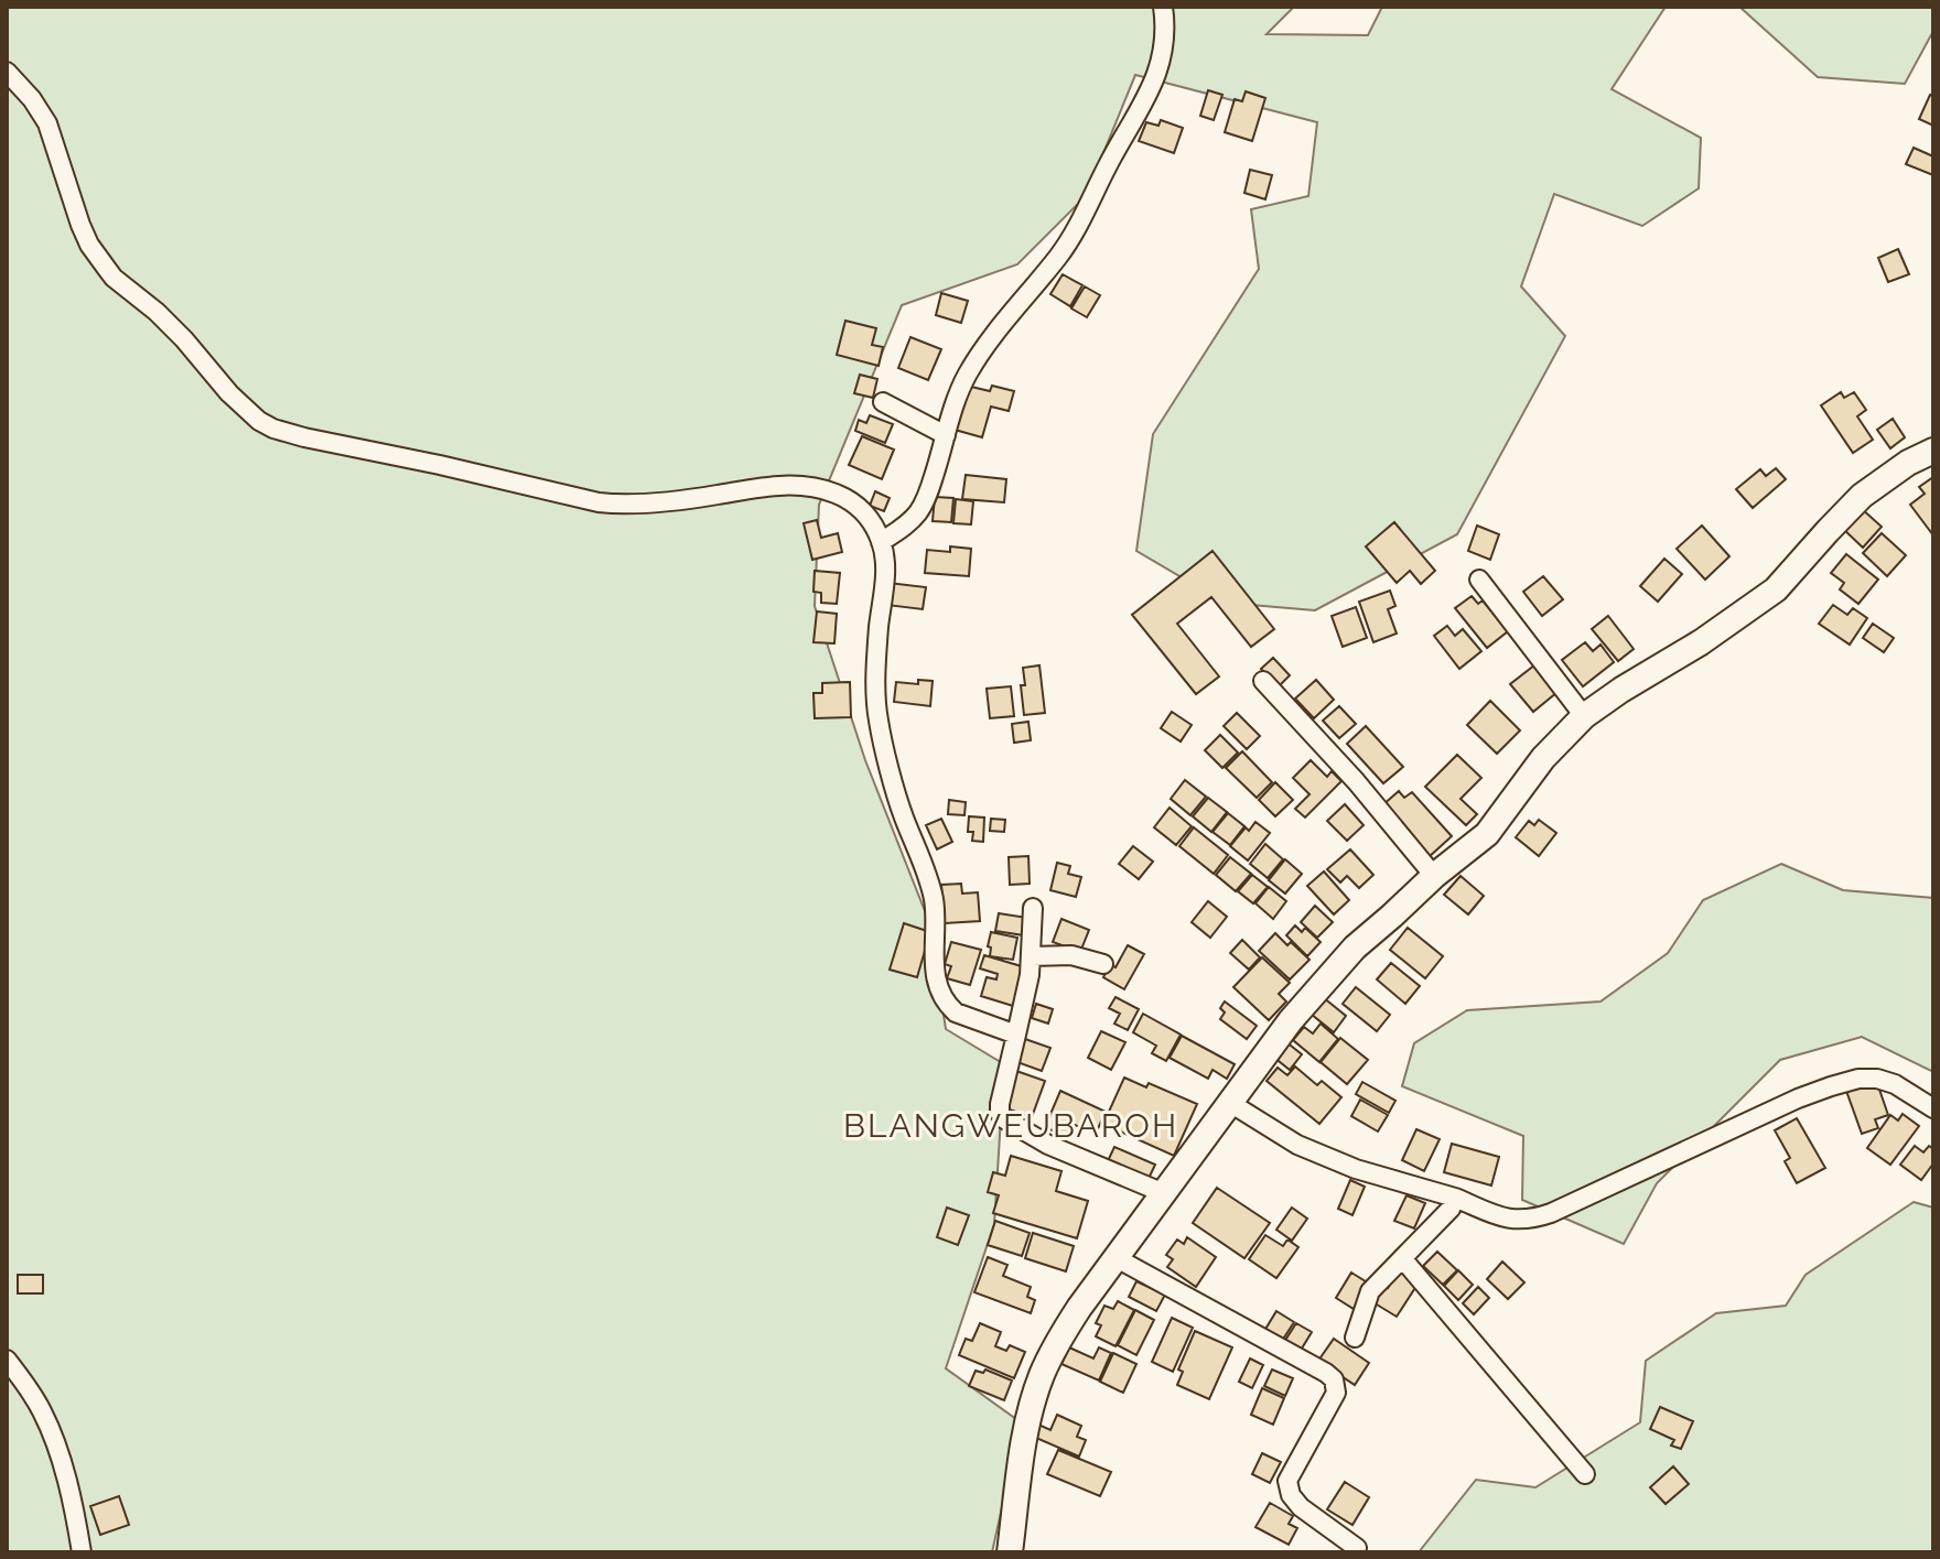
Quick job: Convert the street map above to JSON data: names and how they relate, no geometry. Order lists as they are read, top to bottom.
{
  "districts": ["BLANGWEUBAROH"]
}
